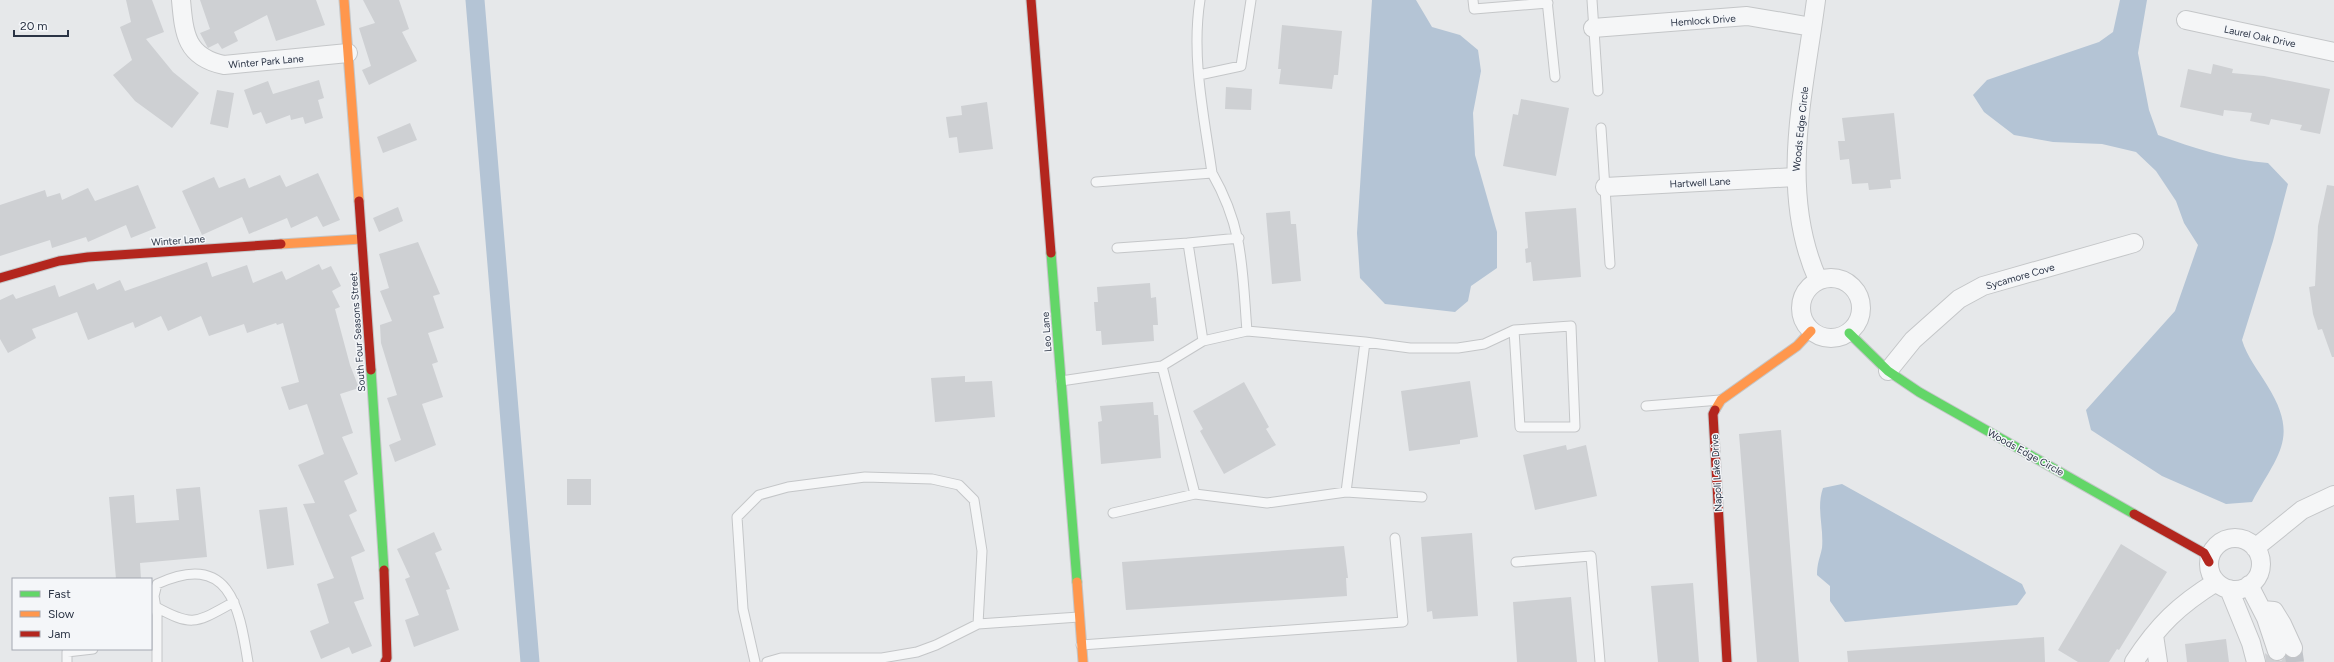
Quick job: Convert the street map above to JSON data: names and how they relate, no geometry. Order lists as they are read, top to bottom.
{
  "streets": {
    "street": [
      "Hemlock Drive",
      "Laurel Oak Drive",
      "Winter Park Lane",
      "Woods Edge Circle",
      "Hartwell Lane",
      "Winter Lane",
      "Sycamore Cove",
      "South Four Seasons Street",
      "Leo Lane",
      "Napoli Lake Drive"
    ]
  },
  "crossings": [
    ["Hemlock Drive", "Woods Edge Circle"],
    ["Winter Park Lane", "South Four Seasons Street"],
    ["Woods Edge Circle", "Hartwell Lane"],
    ["Woods Edge Circle", "Sycamore Cove"],
    ["Winter Lane", "South Four Seasons Street"]
  ],
  "legend": ["Fast", "Slow", "Jam"],
  "scale_bar": "20 m"
}
